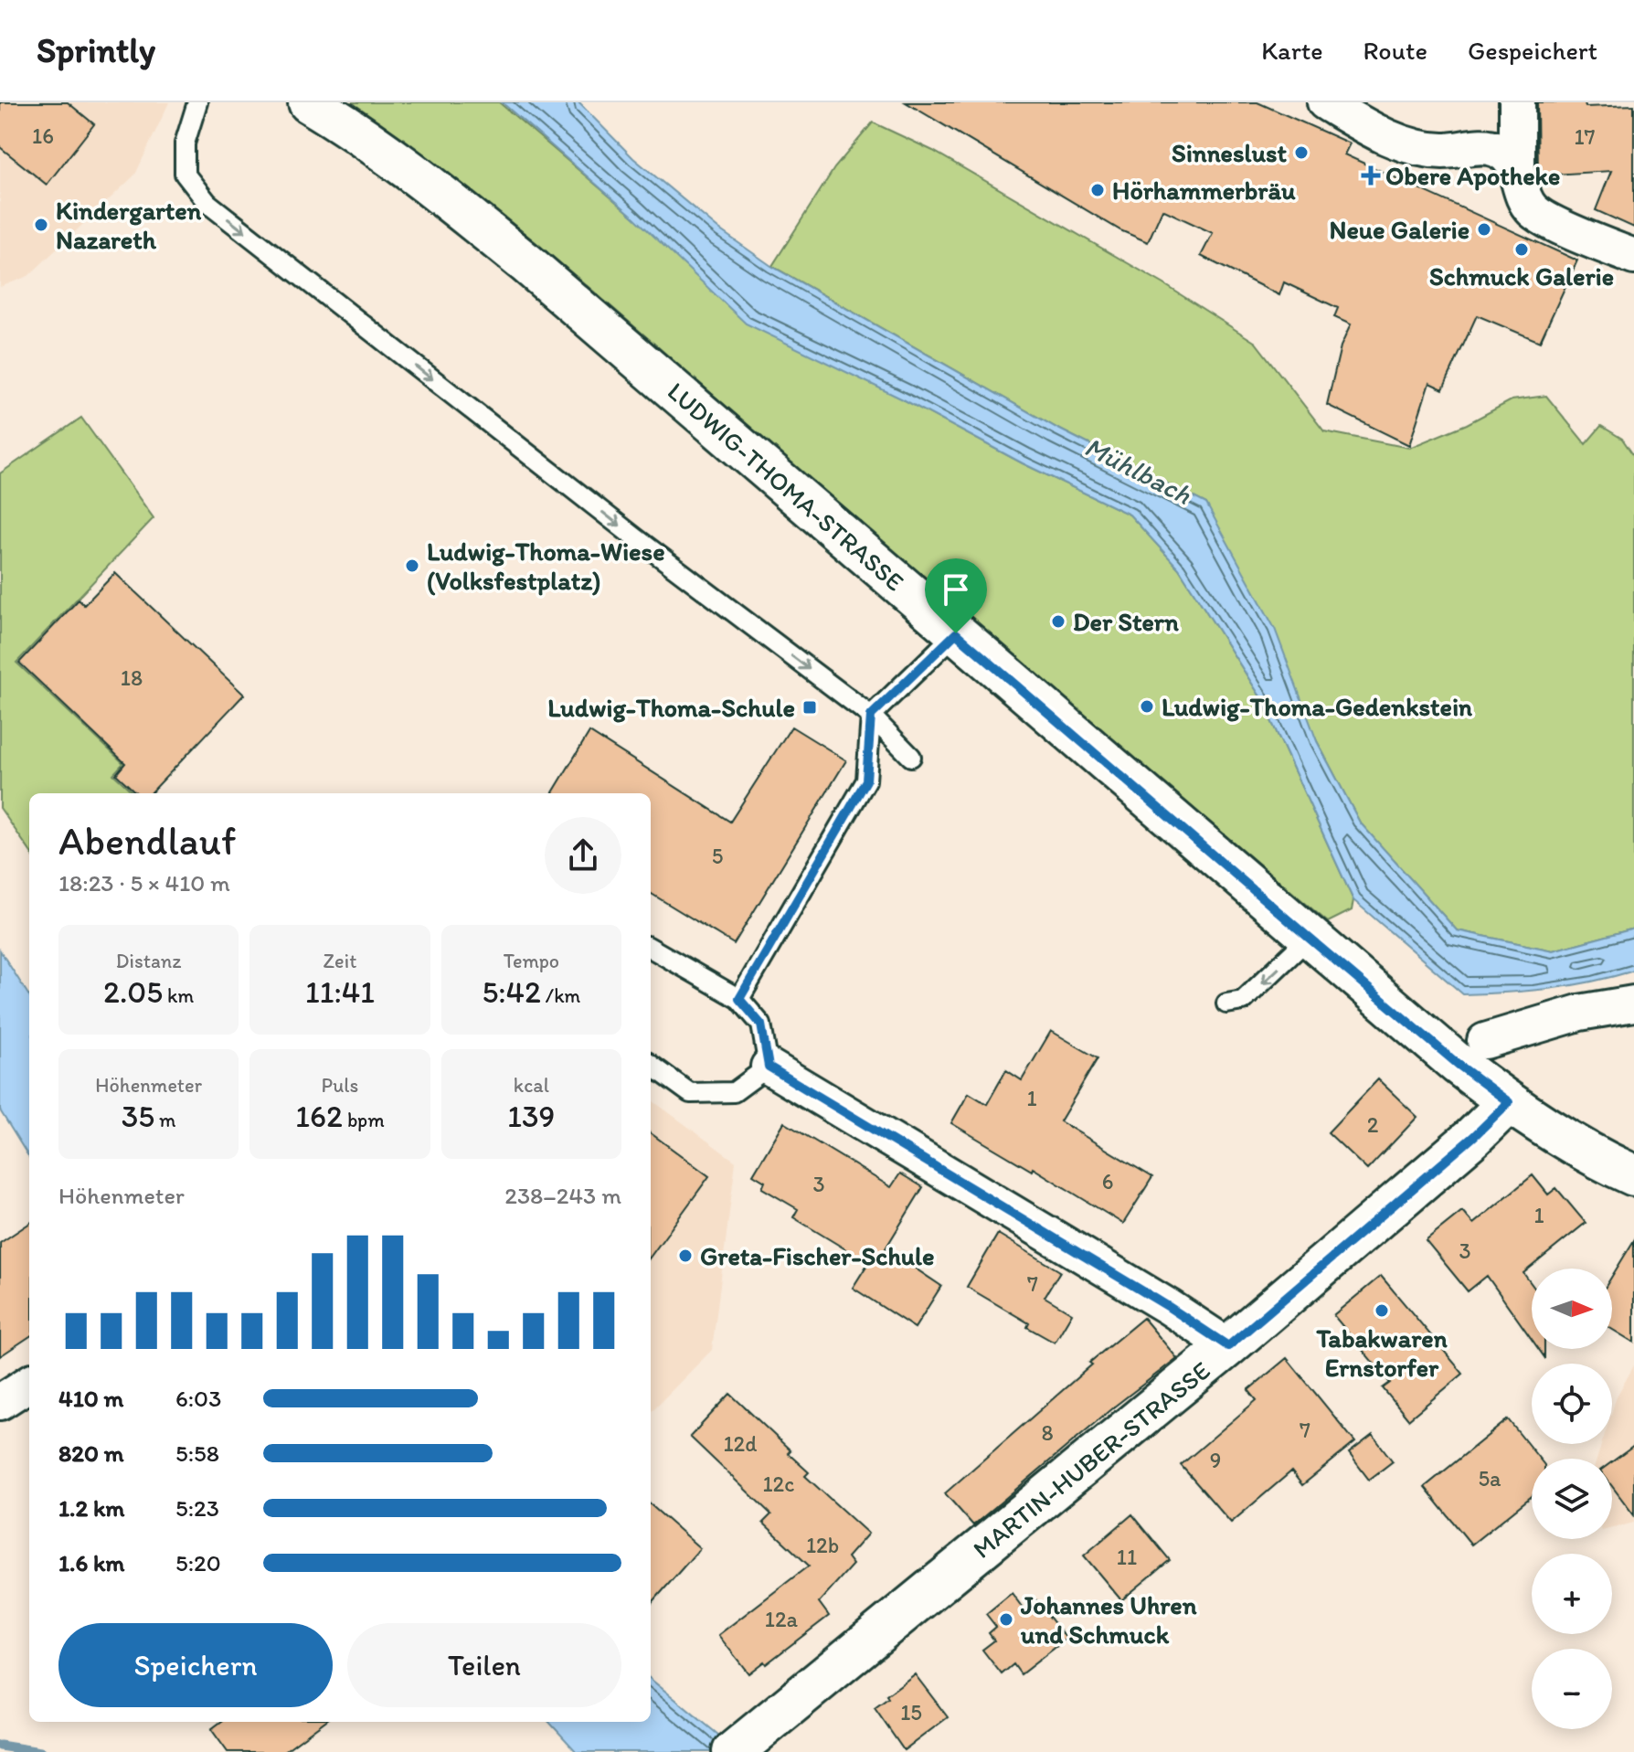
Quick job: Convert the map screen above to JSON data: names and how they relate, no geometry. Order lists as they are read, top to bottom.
{
  "streets": {
    "main road": ["LUDWIG-THOMA-STRASSE", "MARTIN-HUBER-STRASSE"]
  },
  "crossings": [
    ["LUDWIG-THOMA-STRASSE", "MARTIN-HUBER-STRASSE"]
  ],
  "water": ["Mühlbach"],
  "places": {
    "other": [
      "Sinneslust",
      "Hörhammerbräu",
      "Kindergarten Nazareth",
      "Neue Galerie",
      "Schmuck Galerie",
      "Ludwig-Thoma-Wiese (Volksfestplatz)",
      "Der Stern",
      "Ludwig-Thoma-Gedenkstein",
      "Greta-Fischer-Schule",
      "Tabakwaren Ernstorfer",
      "Johannes Uhren und Schmuck"
    ],
    "health": ["Obere Apotheke"],
    "transit": ["Ludwig-Thoma-Schule"]
  },
  "house_numbers": [
    "16",
    "17",
    "18",
    "5",
    "1",
    "2",
    "6",
    "3",
    "1",
    "3",
    "7",
    "7",
    "8",
    "12d",
    "9",
    "5a",
    "12c",
    "12b",
    "11",
    "12a",
    "15"
  ],
  "north": "right",
  "page": {
    "header": "Sprintly",
    "nav": ["Karte", "Route", "Gespeichert"],
    "heading": ["Abendlauf", "18:23 · 5 × 410 m"],
    "stats": [
      ["Distanz", "2.05 km"],
      ["Zeit", "11:41"],
      ["Tempo", "5:42 /km"],
      ["Höhenmeter", "35 m"],
      ["Puls", "162 bpm"],
      ["kcal", "139"]
    ],
    "chart": ["Höhenmeter", "238–243 m"],
    "map_buttons": ["+", "−"],
    "list": [
      {
        "name": "410 m",
        "note": "6:03"
      },
      {
        "name": "820 m",
        "note": "5:58"
      },
      {
        "name": "1.2 km",
        "note": "5:23"
      },
      {
        "name": "1.6 km",
        "note": "5:20"
      }
    ],
    "buttons": ["Speichern", "Teilen"]
  }
}
